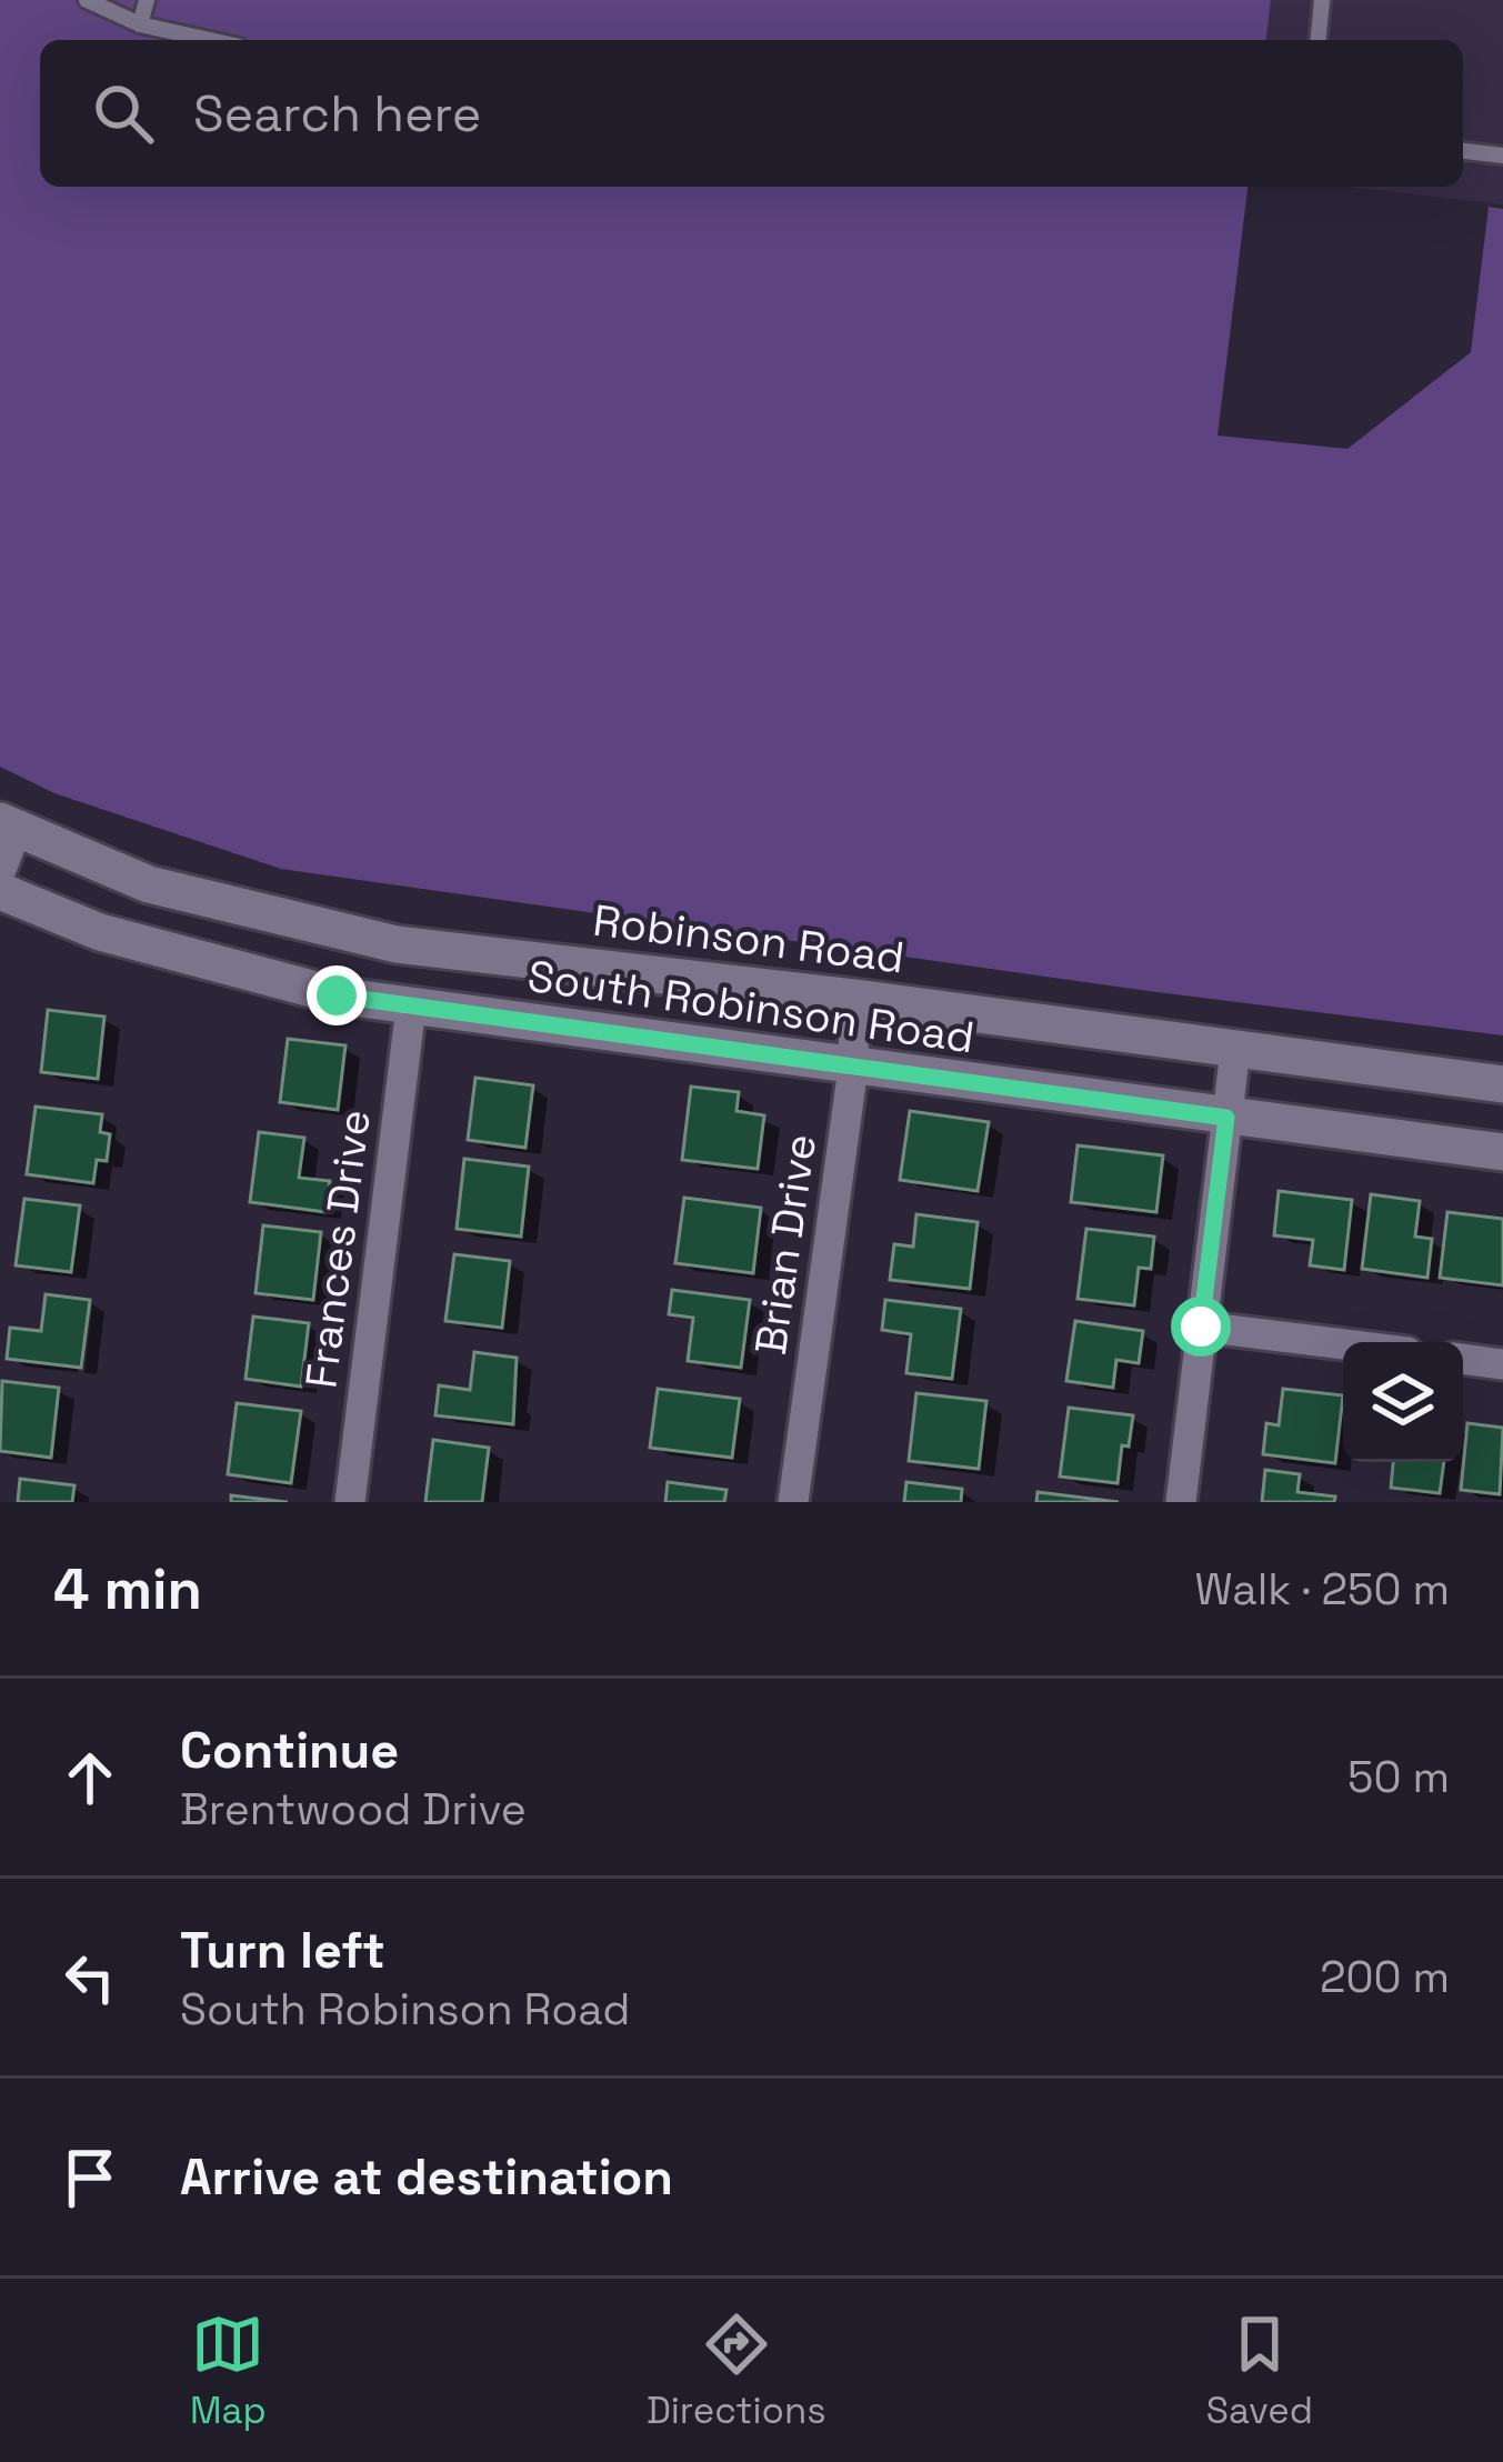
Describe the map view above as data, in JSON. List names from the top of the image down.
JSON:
{
  "streets": {
    "street": [
      "Robinson Road",
      "South Robinson Road",
      "Brian Drive",
      "Frances Drive"
    ]
  },
  "crossings": [
    ["Robinson Road", "Brian Drive"],
    ["South Robinson Road", "Brian Drive"],
    ["South Robinson Road", "Frances Drive"]
  ],
  "page": {
    "search": "Search here",
    "heading": ["4 min", "Walk · 250 m"],
    "list": [
      ["Continue", "Brentwood Drive", "50 m"],
      ["Turn left", "South Robinson Road", "200 m"],
      "Arrive at destination"
    ],
    "nav": ["Map", "Directions", "Saved"]
  }
}
